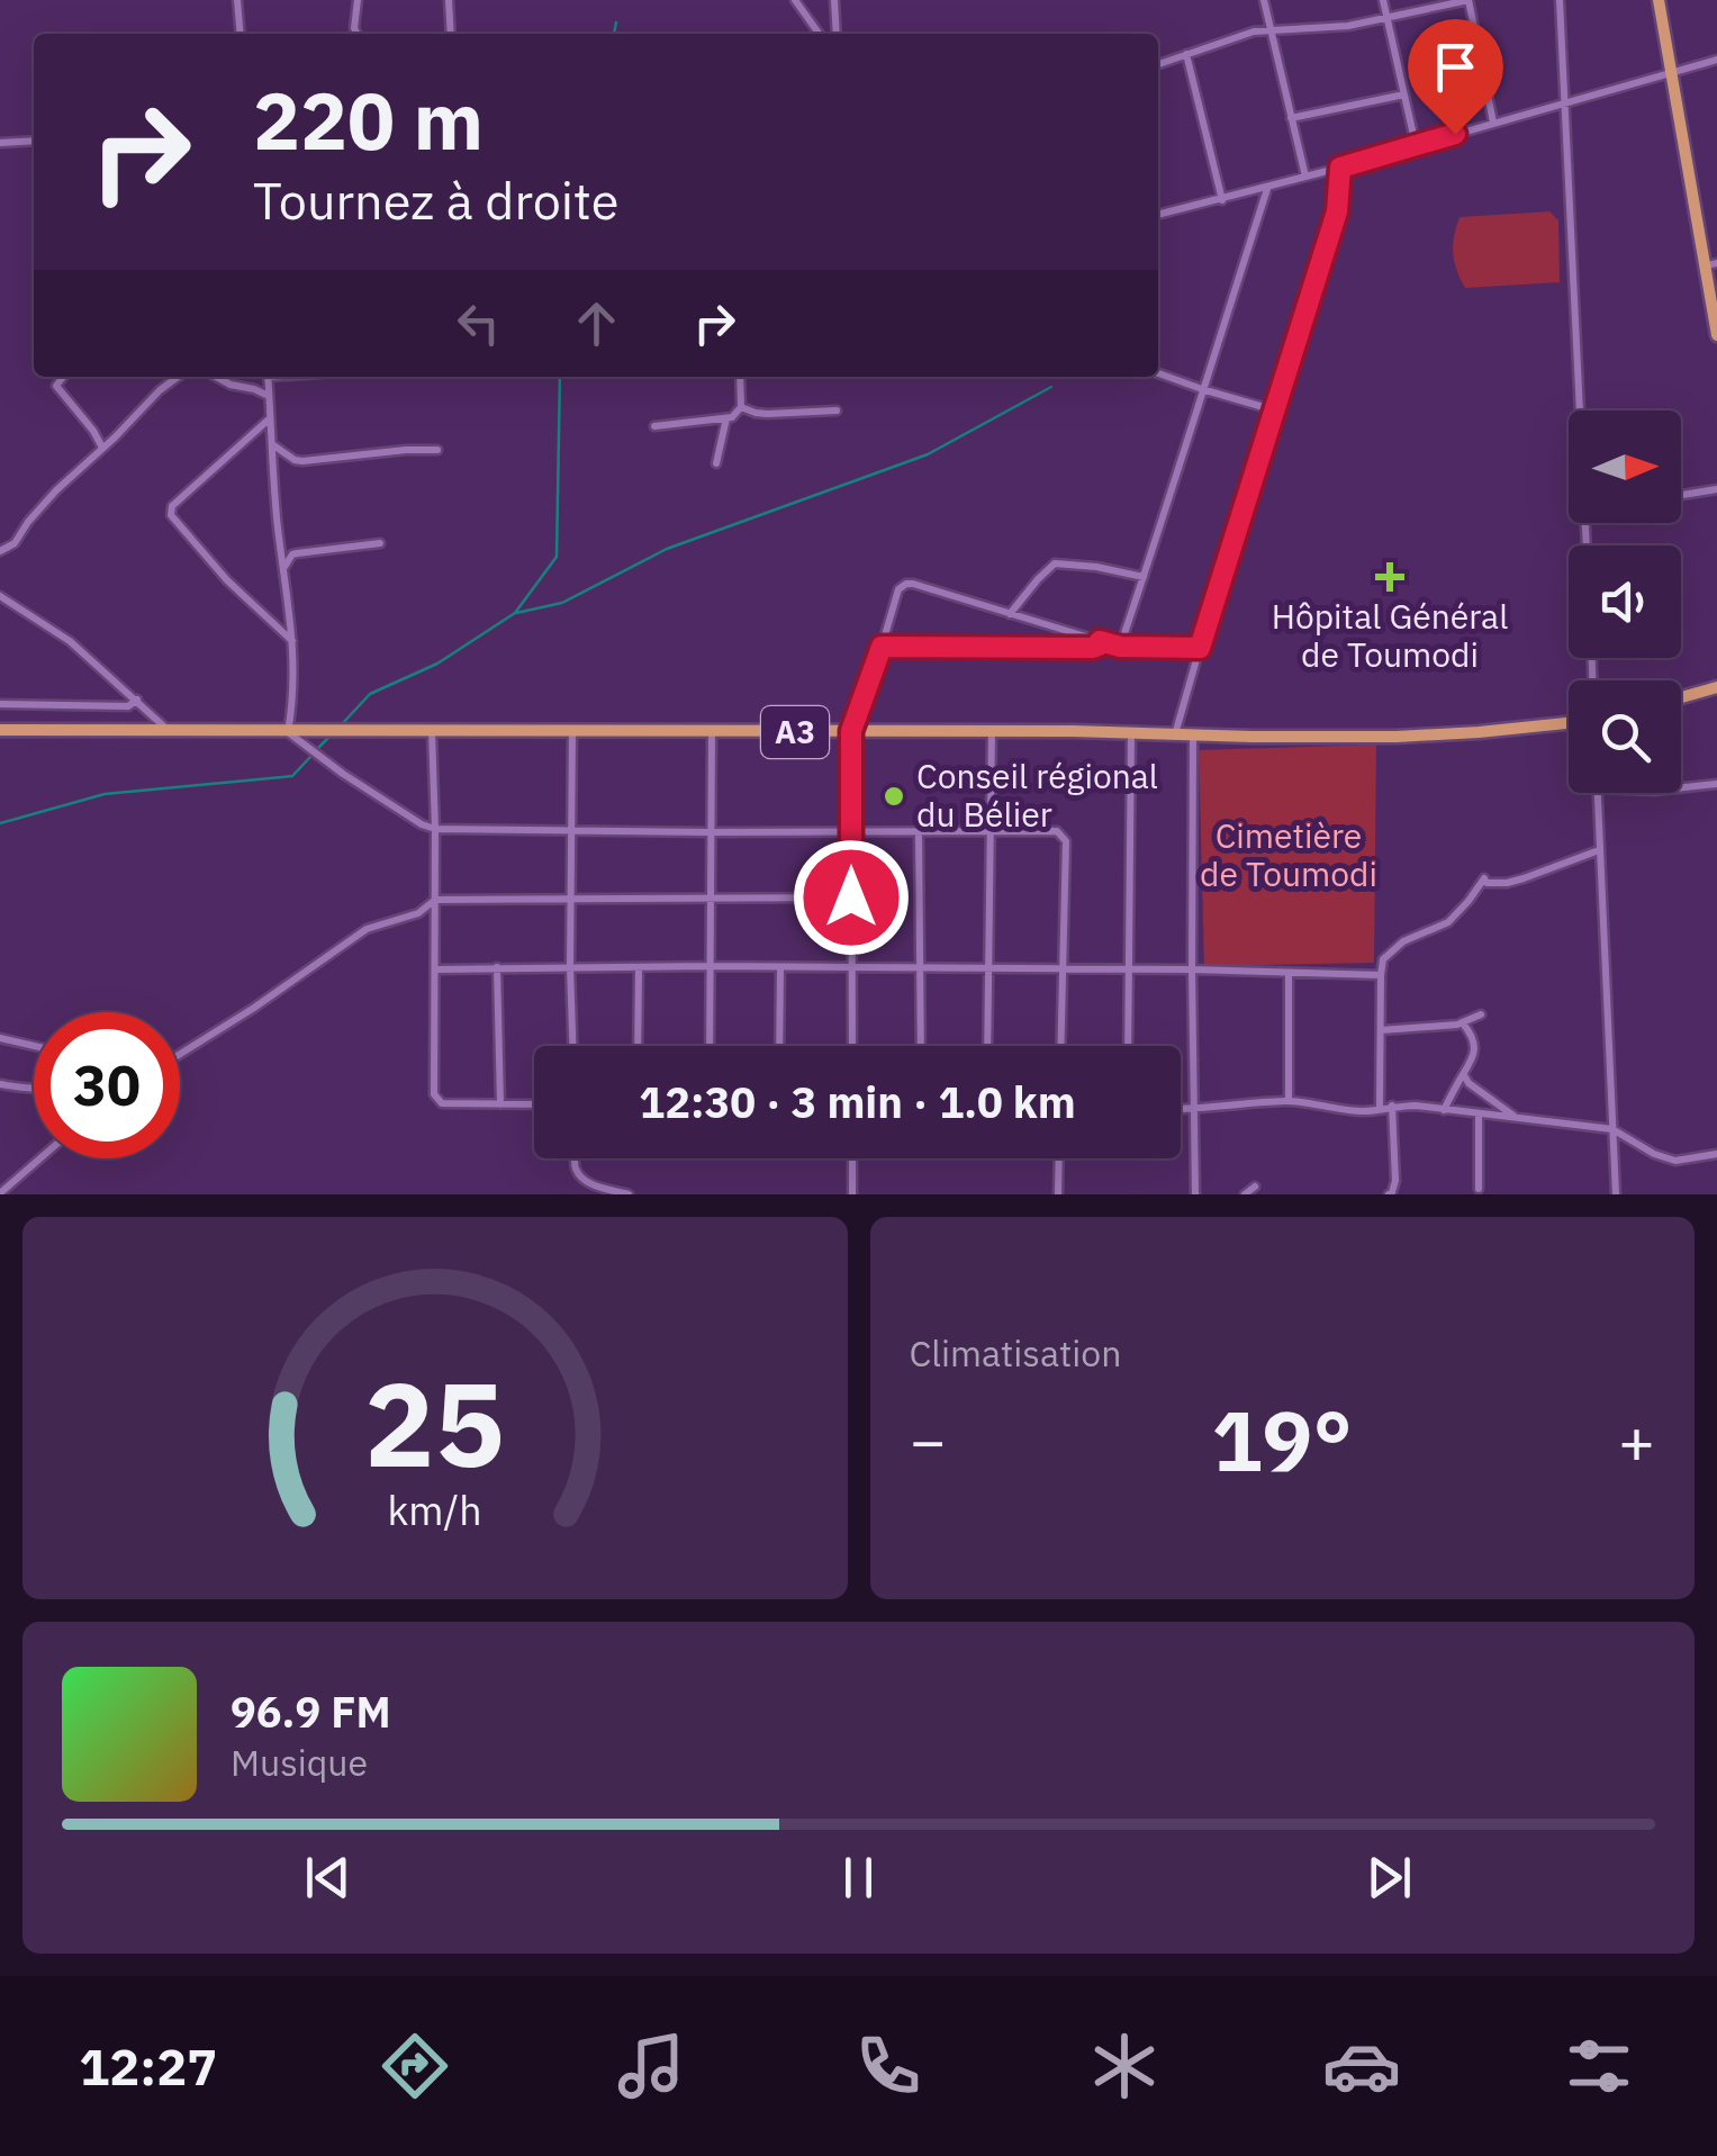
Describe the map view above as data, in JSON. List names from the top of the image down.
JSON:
{
  "streets": {
    "main road": ["A3"]
  },
  "parks": ["Cimetière de Toumodi"],
  "places": {
    "health": ["Hôpital Général de Toumodi"],
    "other": ["Conseil régional du Bélier"]
  },
  "north": "right",
  "page": {
    "turn": ["220 m", "Tournez à droite"],
    "limit": "30",
    "trip": "12:30 · 3 min · 1.0 km",
    "tile": "Climatisation",
    "heat": ["−", "19°", "+"],
    "song": ["96.9 FM", "Musique"],
    "tabs": "12:27",
    "gauge": ["25", "km/h"]
  }
}
